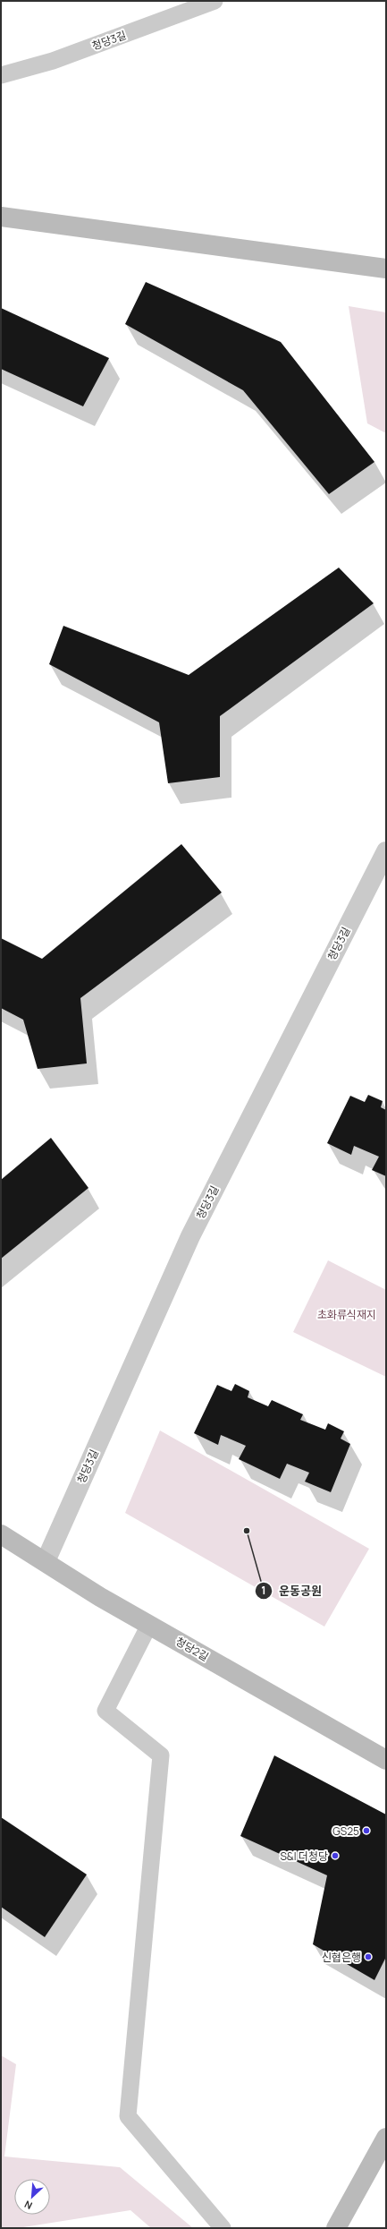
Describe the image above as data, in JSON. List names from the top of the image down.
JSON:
{
  "streets": {
    "street": ["청당3길", "청당2길"]
  },
  "crossings": [
    ["청당3길", "청당2길"]
  ],
  "parks": ["초화류식재지"],
  "places": [
    "운동공원",
    "GS25",
    "S&I 더청당",
    "신협은행"
  ],
  "north": "bottom left"
}
